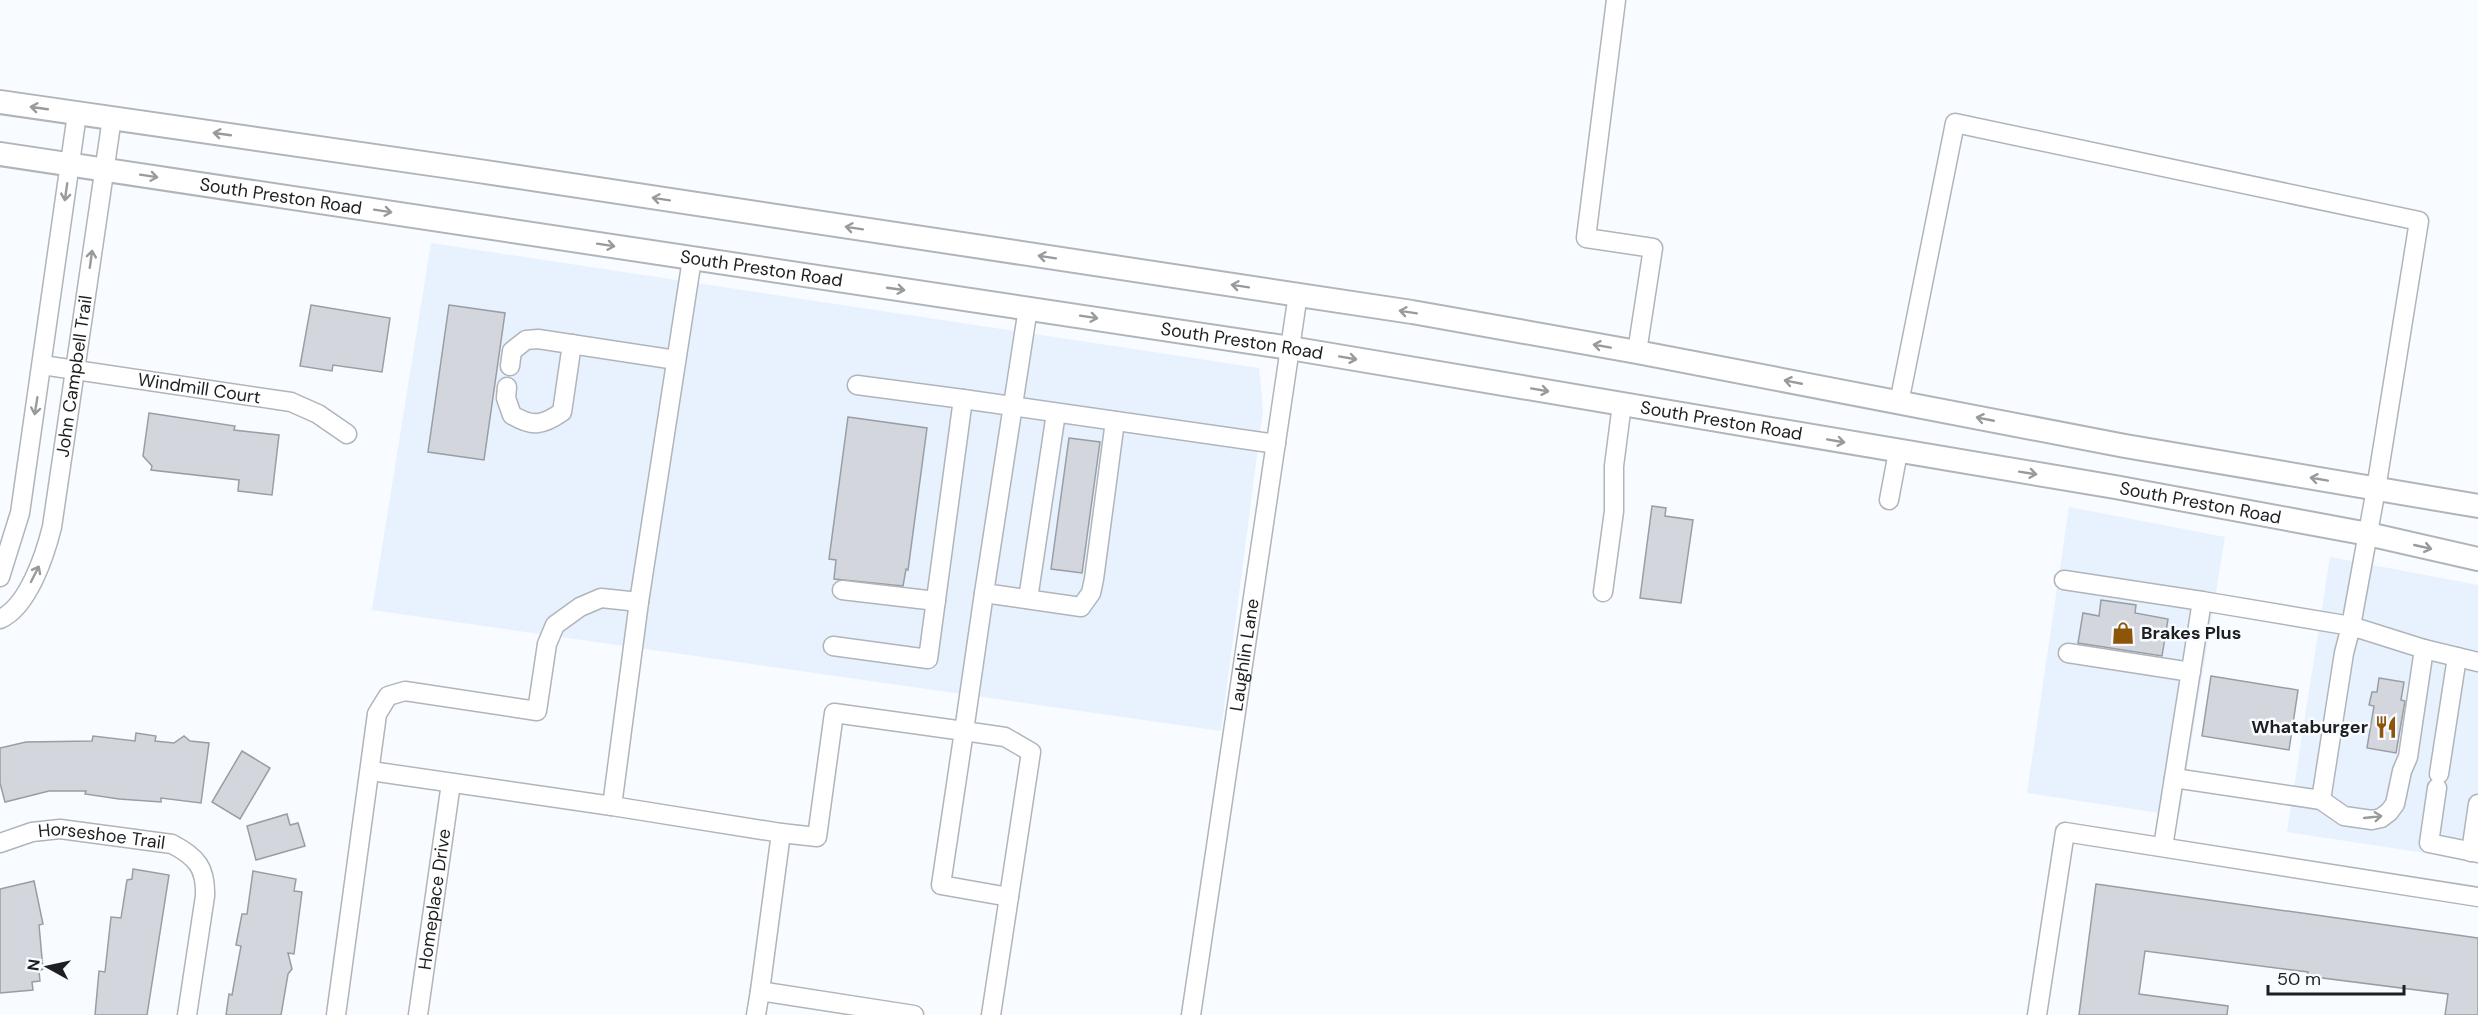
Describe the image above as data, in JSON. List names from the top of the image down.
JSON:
{
  "streets": {
    "main road": ["South Preston Road"],
    "street": [
      "John Campbell Trail",
      "Windmill Court",
      "Laughlin Lane",
      "Horseshoe Trail",
      "Homeplace Drive"
    ]
  },
  "crossings": [
    ["South Preston Road", "John Campbell Trail"],
    ["South Preston Road", "Laughlin Lane"],
    ["John Campbell Trail", "Windmill Court"]
  ],
  "places": {
    "shop": ["Brakes Plus"],
    "restaurant": ["Whataburger"]
  },
  "scale_bar": "50 m",
  "north": "left"
}
